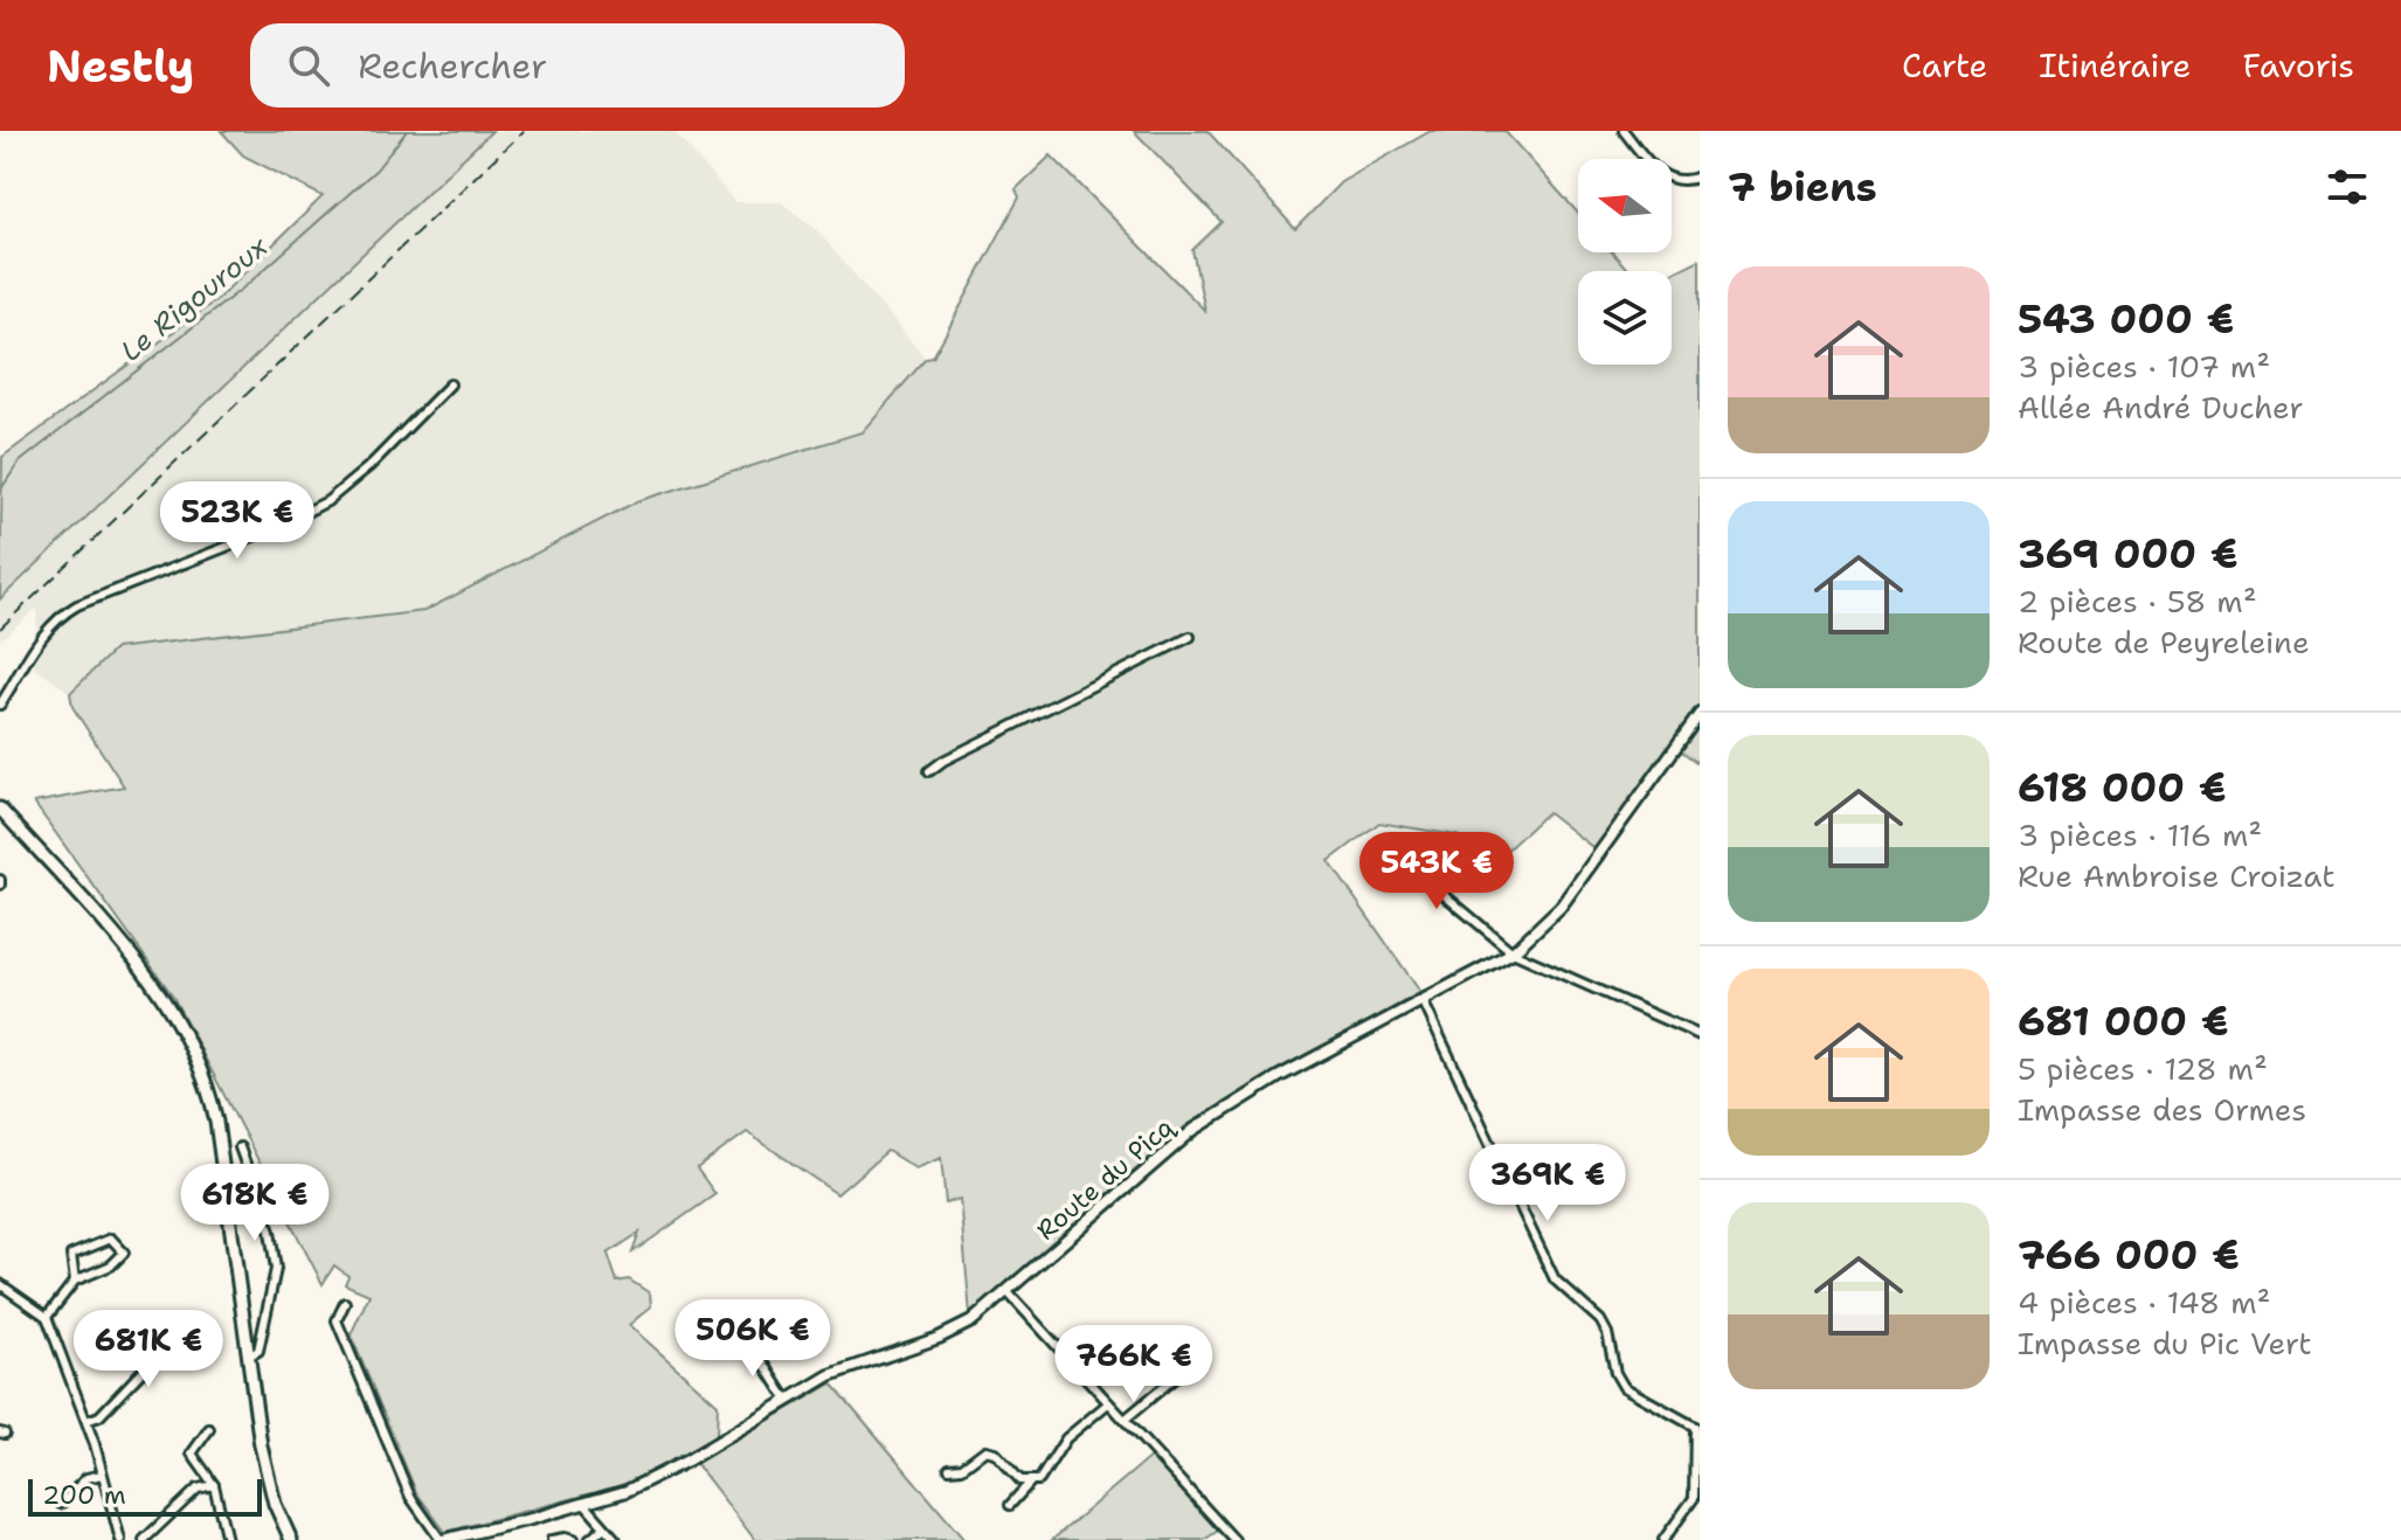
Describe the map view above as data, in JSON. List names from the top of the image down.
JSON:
{
  "streets": {
    "street": ["Route du Picq"]
  },
  "water": ["Le Rigouroux"],
  "scale_bar": "200 m",
  "north": "left",
  "page": {
    "header": "Nestly",
    "search": "Rechercher",
    "nav": ["Carte", "Itinéraire", "Favoris"],
    "heading": "7 biens",
    "list": [
      {
        "name": "543 000 €",
        "note": "3 pièces · 107 m² · Allée André Ducher"
      },
      {
        "name": "369 000 €",
        "note": "2 pièces · 58 m² · Route de Peyreleine"
      },
      {
        "name": "618 000 €",
        "note": "3 pièces · 116 m² · Rue Ambroise Croizat"
      },
      {
        "name": "681 000 €",
        "note": "5 pièces · 128 m² · Impasse des Ormes"
      },
      {
        "name": "766 000 €",
        "note": "4 pièces · 148 m² · Impasse du Pic Vert"
      }
    ],
    "price": [
      "523K €",
      "543K €",
      "369K €",
      "618K €",
      "506K €",
      "681K €",
      "766K €"
    ],
    "scale": "200 m"
  }
}
